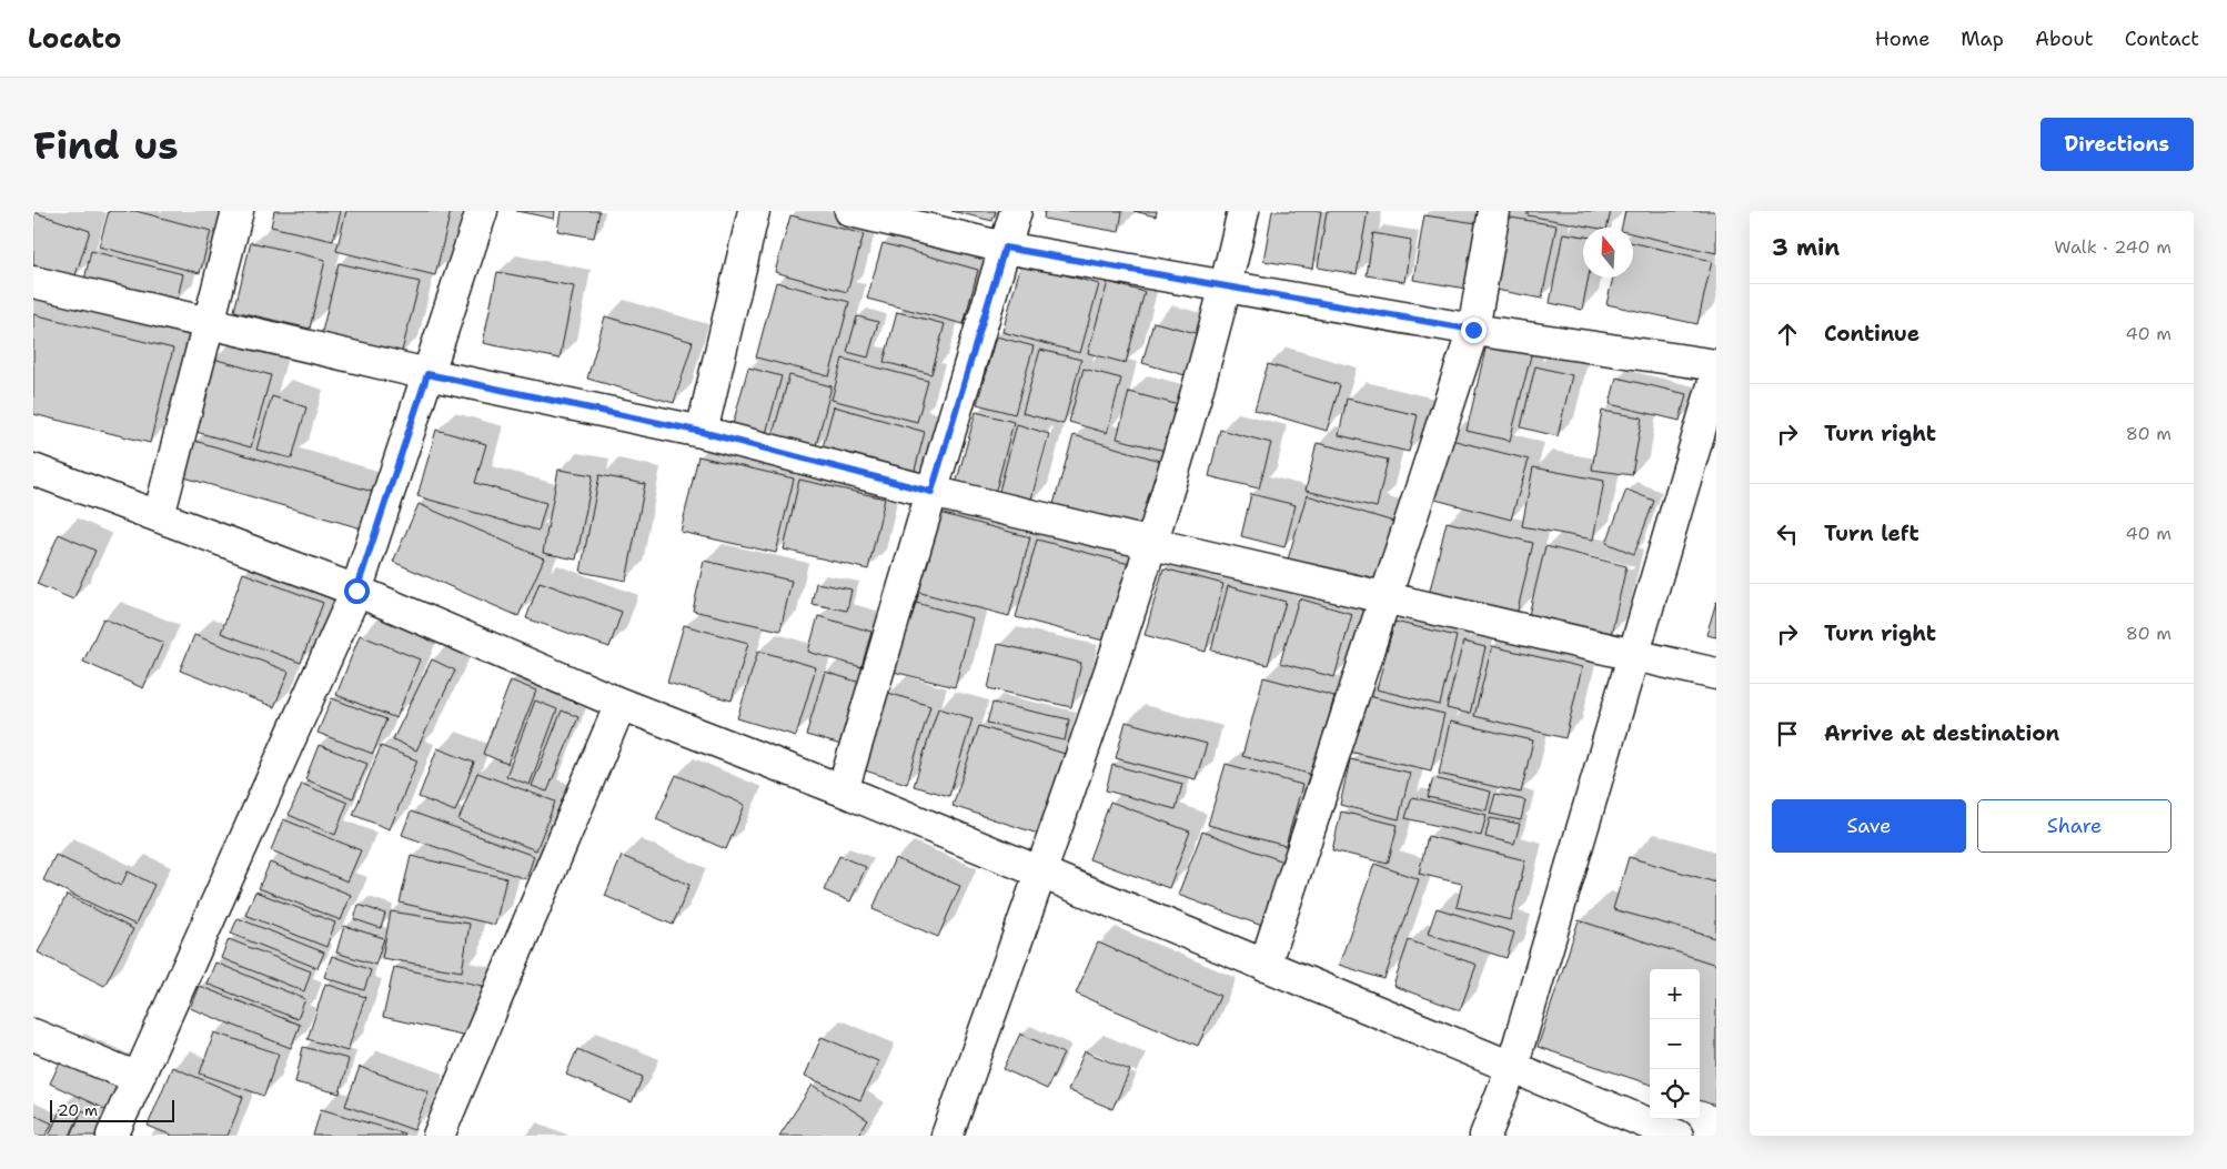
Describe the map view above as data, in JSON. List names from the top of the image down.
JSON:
{
  "scale_bar": "20 m",
  "north": "top",
  "page": {
    "header": "Locato",
    "nav": [
      "Home",
      "Map",
      "About",
      "Contact"
    ],
    "buttons": [
      "Directions",
      ["Save", "Share"]
    ],
    "title": "Find us",
    "heading": ["3 min", "Walk · 240 m"],
    "list": [
      ["Continue", "40 m"],
      ["Turn right", "80 m"],
      ["Turn left", "40 m"],
      ["Turn right", "80 m"],
      "Arrive at destination"
    ],
    "map_buttons": ["+", "−"],
    "scale": "20 m"
  }
}
